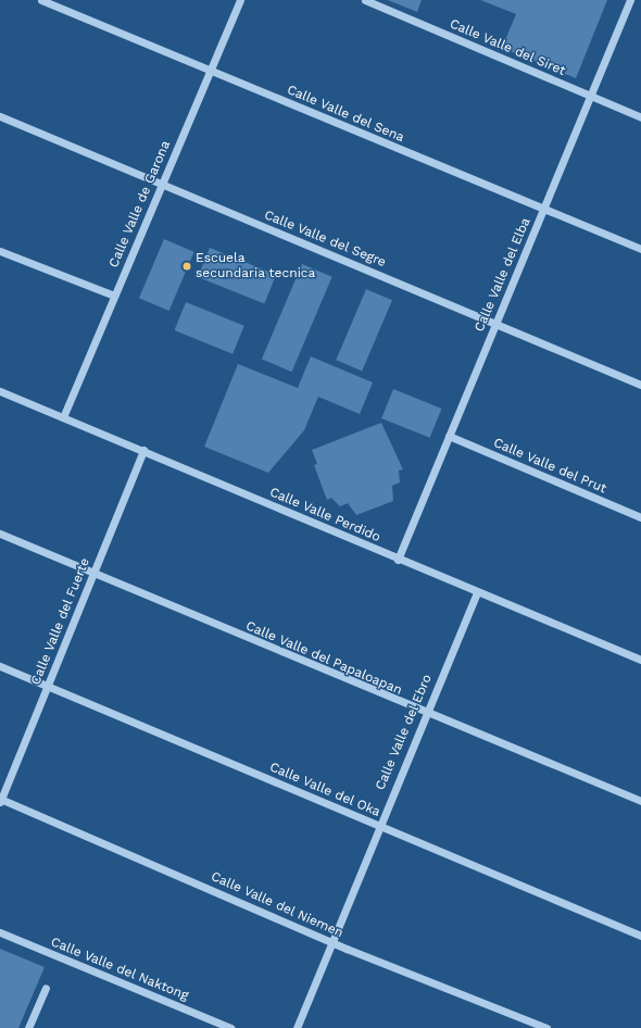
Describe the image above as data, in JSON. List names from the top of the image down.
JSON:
{
  "streets": {
    "street": [
      "Calle Valle del Siret",
      "Calle Valle del Sena",
      "Calle Valle de Garona",
      "Calle Valle del Segre",
      "Calle Valle del Elba",
      "Calle Valle del Prut",
      "Calle Valle Perdido",
      "Calle Valle del Fuerte",
      "Calle Valle del Papaloapan",
      "Calle Valle del Ebro",
      "Calle Valle del Oka",
      "Calle Valle del Niemen",
      "Calle Valle del Naktong"
    ]
  },
  "crossings": [
    ["Calle Valle del Siret", "Calle Valle del Elba"],
    ["Calle Valle del Sena", "Calle Valle de Garona"],
    ["Calle Valle del Sena", "Calle Valle del Elba"],
    ["Calle Valle de Garona", "Calle Valle del Segre"],
    ["Calle Valle de Garona", "Calle Valle Perdido"],
    ["Calle Valle del Segre", "Calle Valle del Elba"],
    ["Calle Valle del Elba", "Calle Valle del Prut"],
    ["Calle Valle del Elba", "Calle Valle Perdido"],
    ["Calle Valle Perdido", "Calle Valle del Fuerte"],
    ["Calle Valle Perdido", "Calle Valle del Ebro"],
    ["Calle Valle del Fuerte", "Calle Valle del Papaloapan"],
    ["Calle Valle del Fuerte", "Calle Valle del Oka"],
    ["Calle Valle del Fuerte", "Calle Valle del Niemen"],
    ["Calle Valle del Papaloapan", "Calle Valle del Ebro"],
    ["Calle Valle del Ebro", "Calle Valle del Oka"],
    ["Calle Valle del Ebro", "Calle Valle del Niemen"]
  ],
  "places": ["Escuela secundaria tecnica"]
}
